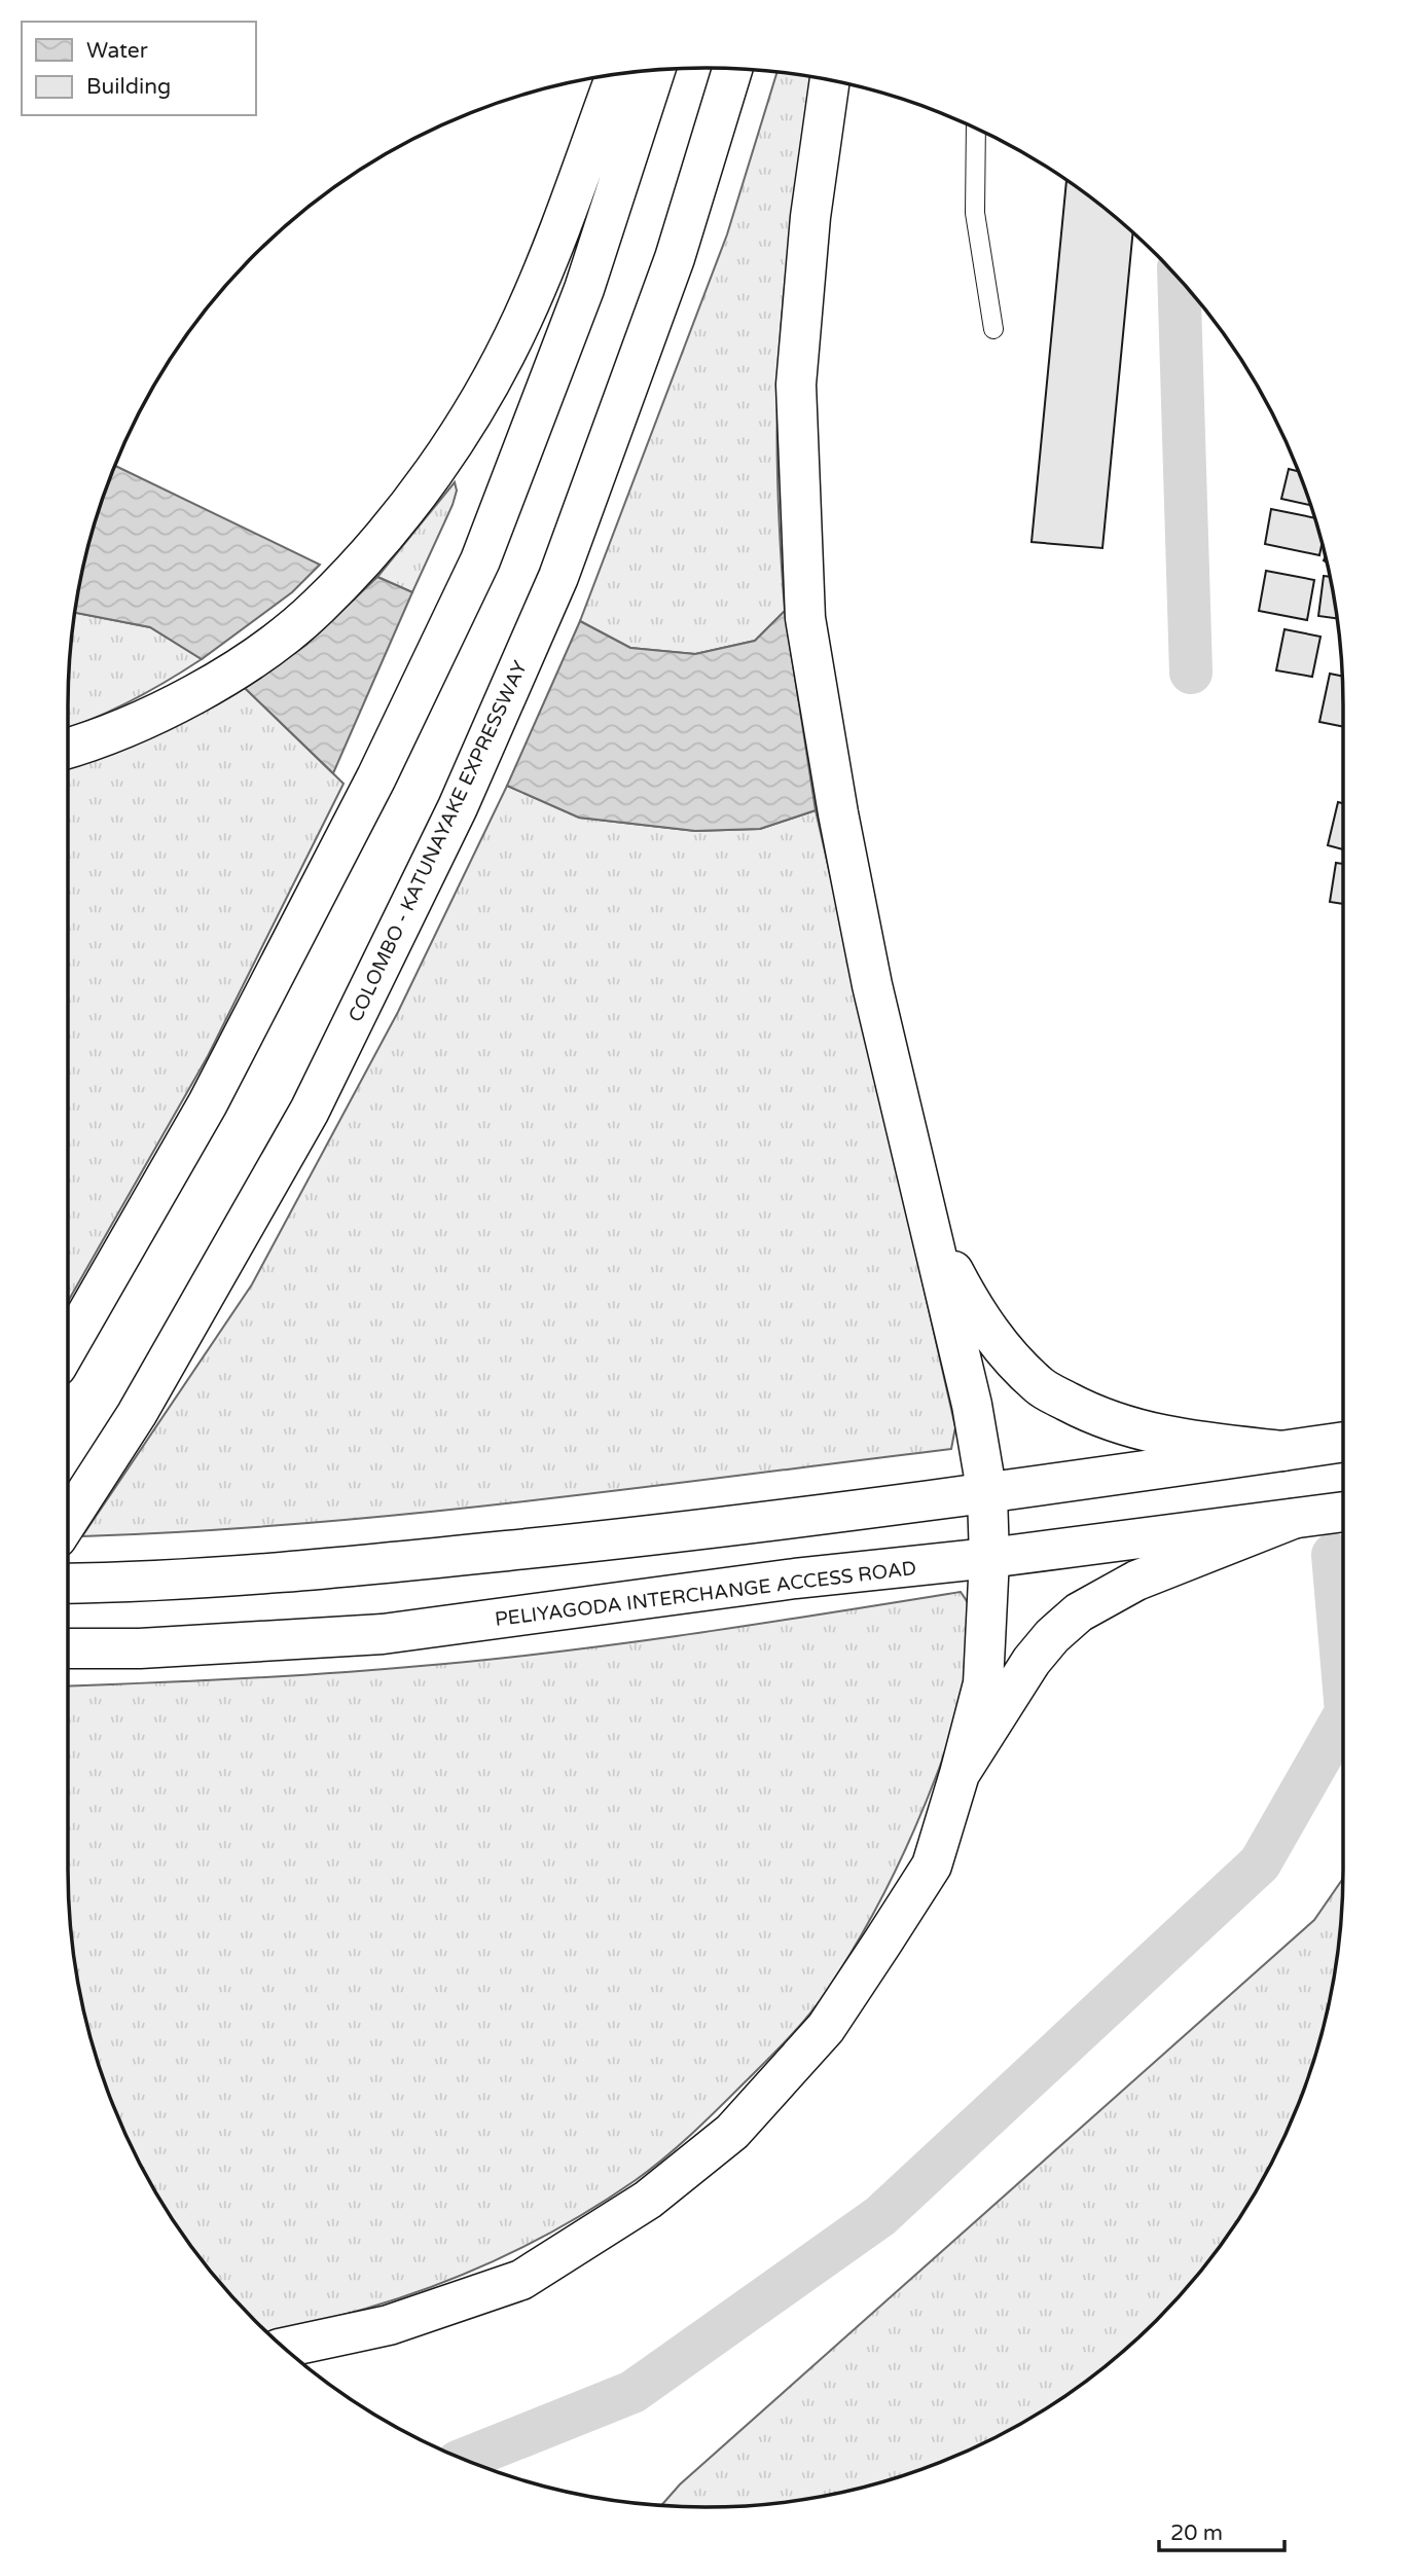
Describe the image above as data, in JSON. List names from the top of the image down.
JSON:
{
  "streets": {
    "highway": ["COLOMBO - KATUNAYAKE EXPRESSWAY", "PELIYAGODA INTERCHANGE ACCESS ROAD"]
  },
  "legend": ["Water", "Building"],
  "scale_bar": "20 m"
}
